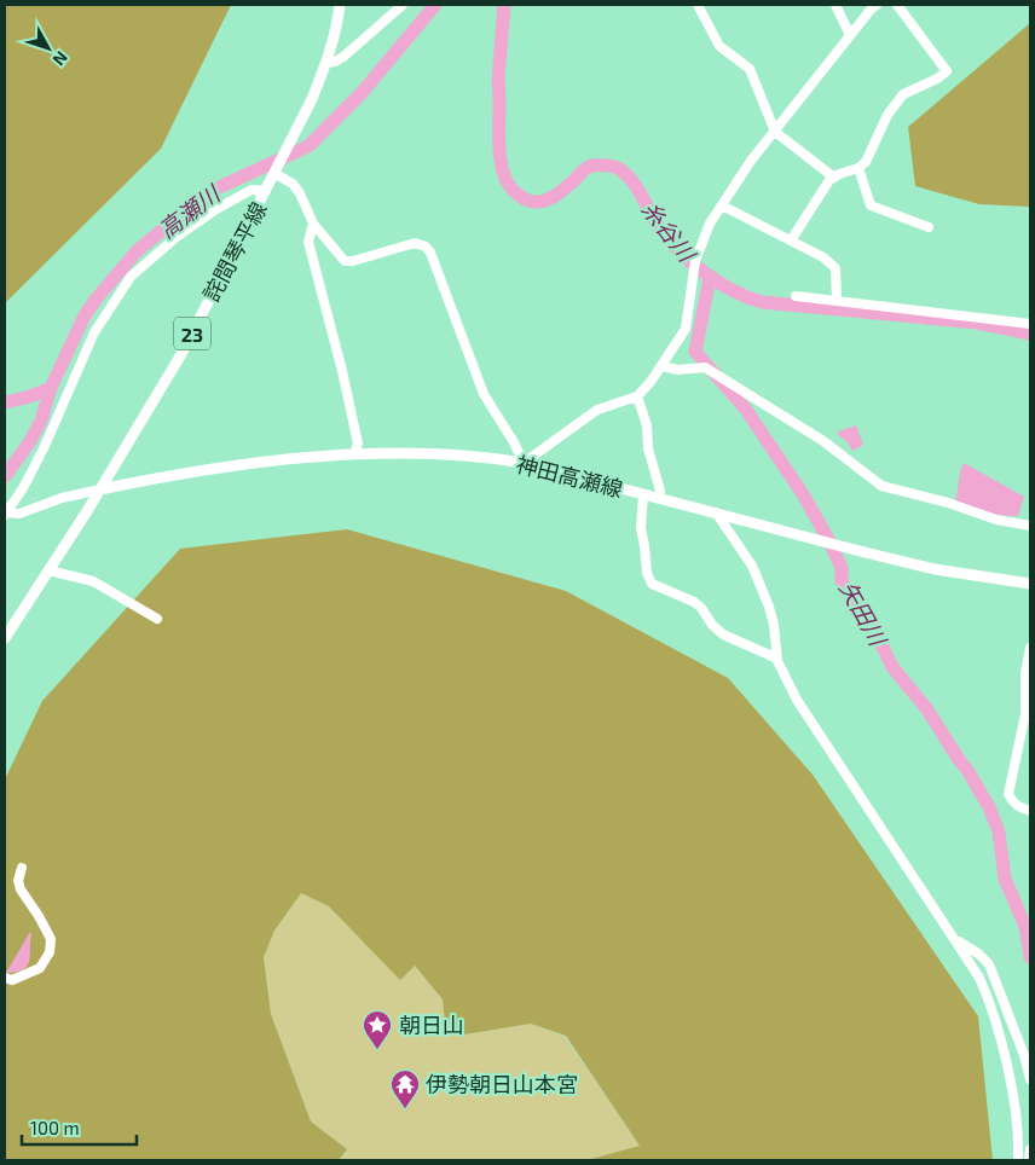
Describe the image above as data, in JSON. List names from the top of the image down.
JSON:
{
  "streets": {
    "main road": ["詫間琴平線", "23", "神田高瀬線"]
  },
  "crossings": [
    ["詫間琴平線", "神田高瀬線"]
  ],
  "water": ["高瀬川", "糸谷川", "矢田川"],
  "places": {
    "place": ["朝日山"],
    "temple": ["伊勢朝日山本宮"]
  },
  "scale_bar": "100 m",
  "north": "bottom right"
}
